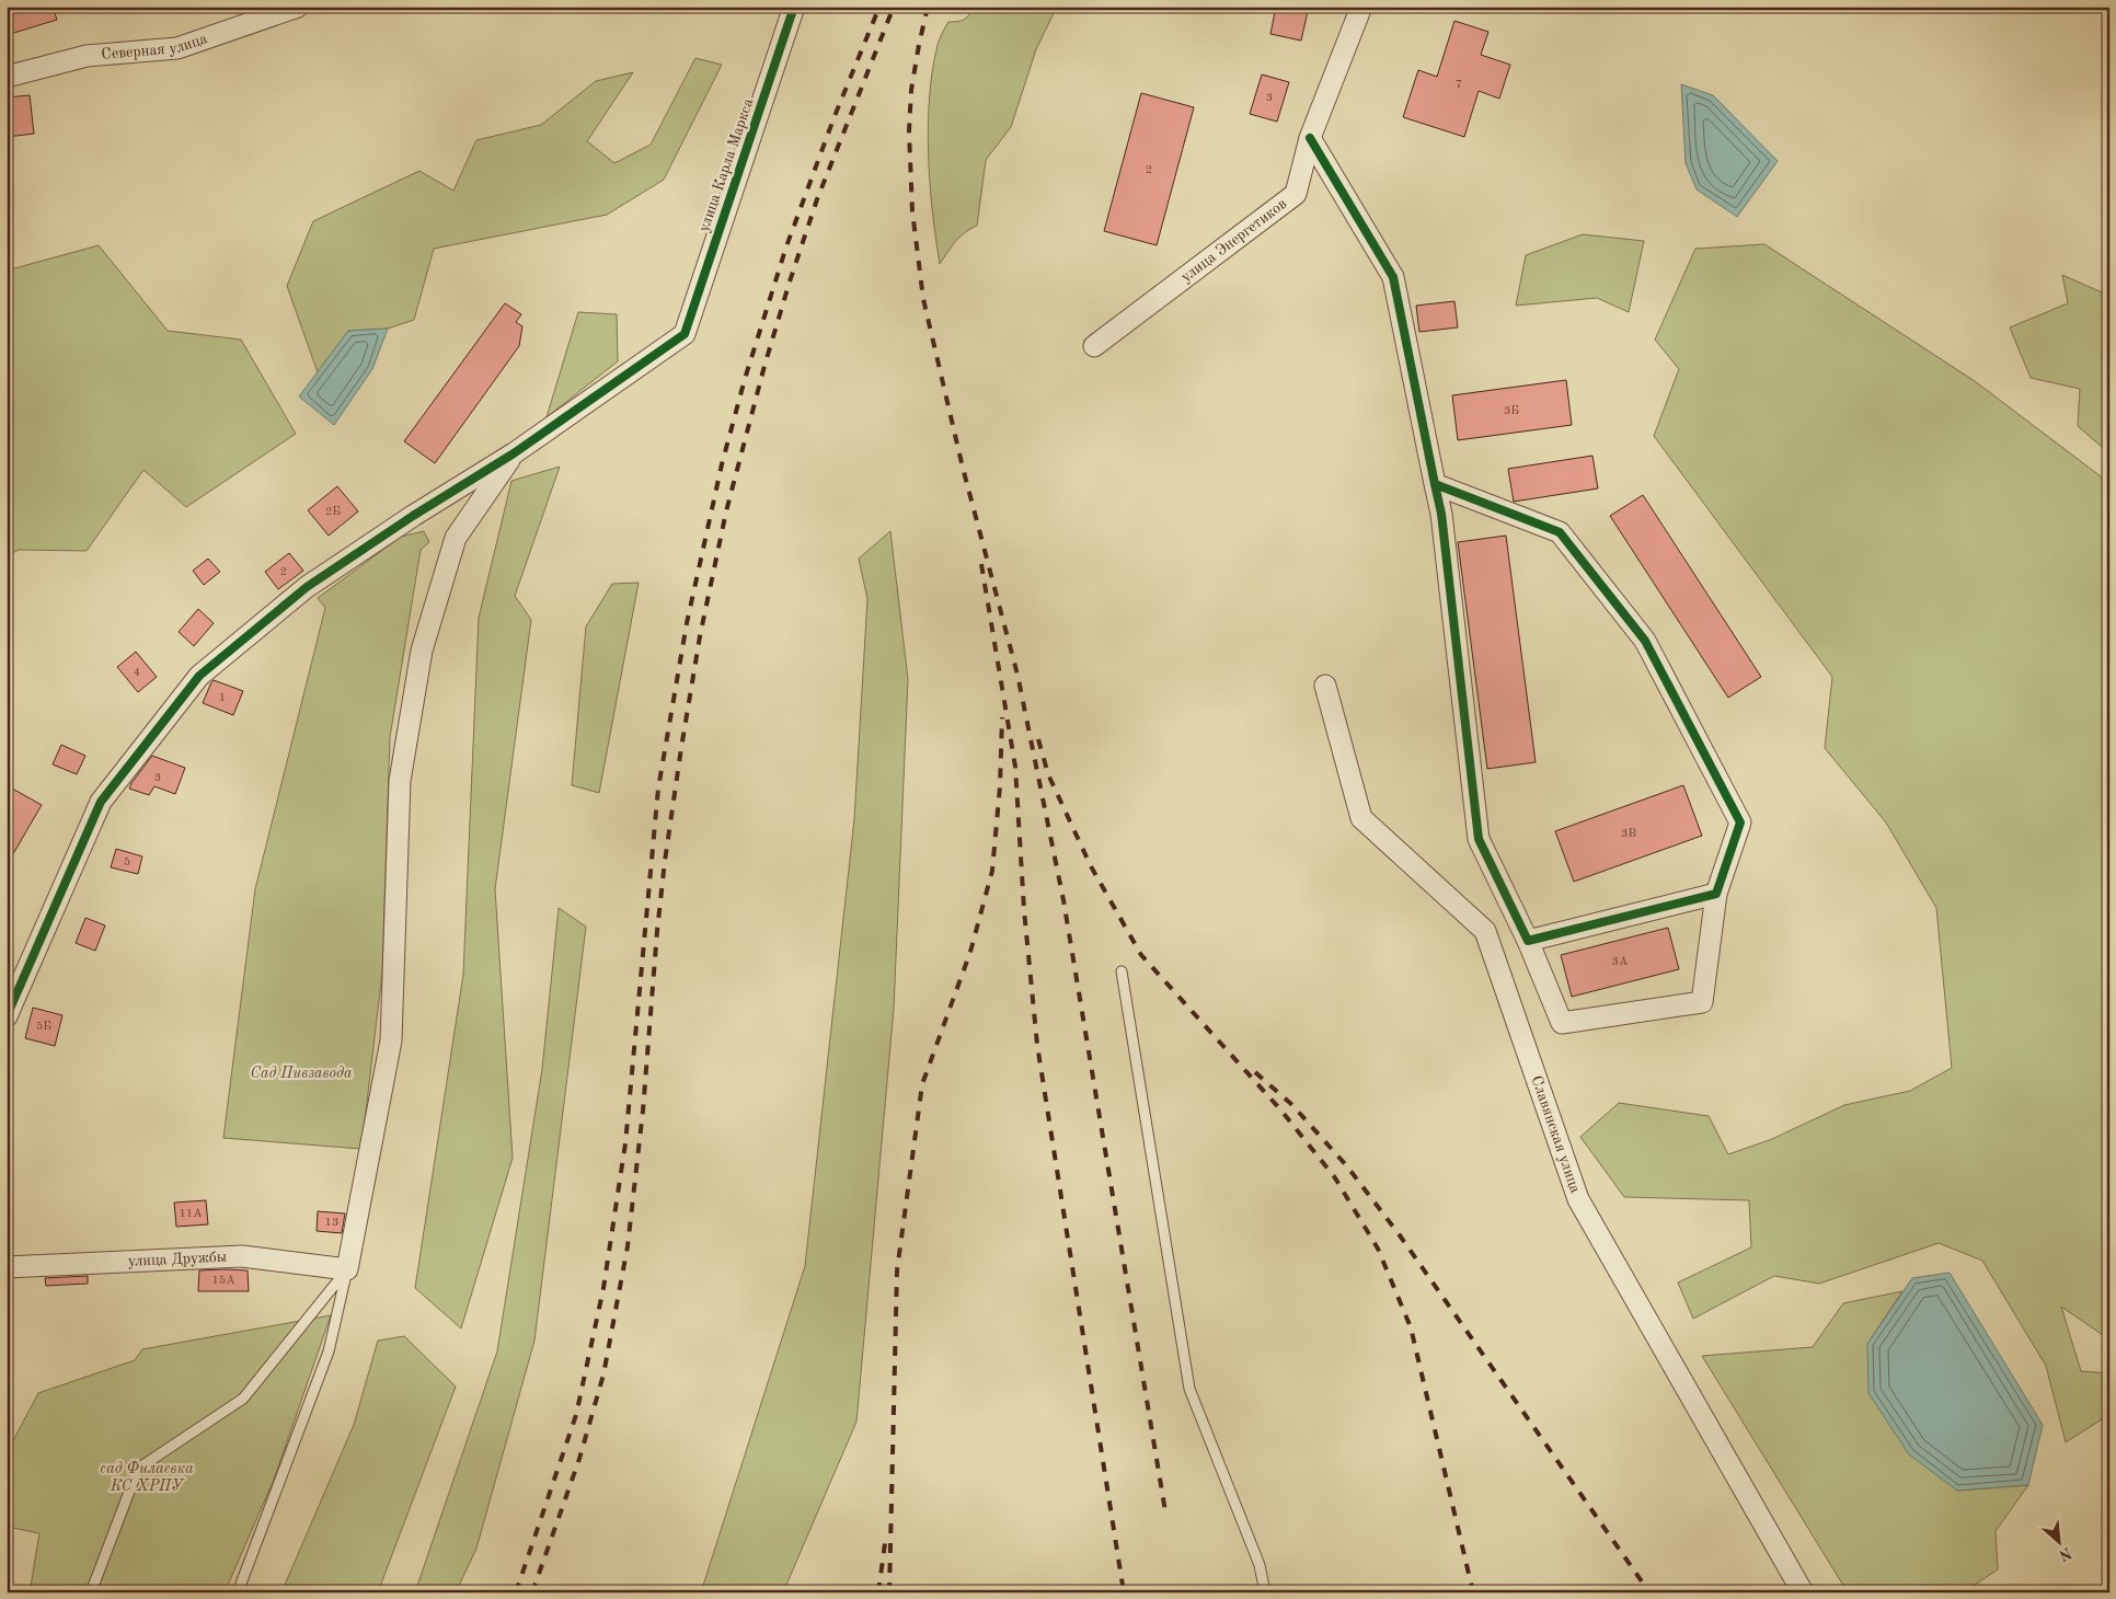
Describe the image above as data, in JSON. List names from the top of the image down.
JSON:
{
  "streets": {
    "street": [
      "Северная улица",
      "улица Карла Маркса",
      "улица Энергетиков",
      "Славянская улица",
      "улица Дружбы"
    ]
  },
  "parks": ["Сад Пивзавода", "сад Филаевка КС ХРПУ"],
  "house_numbers": [
    "7",
    "3",
    "2",
    "3Б",
    "2Б",
    "2",
    "4",
    "1",
    "3",
    "3В",
    "5",
    "3А",
    "5Б",
    "11А",
    "13",
    "15А"
  ],
  "north": "bottom right"
}
